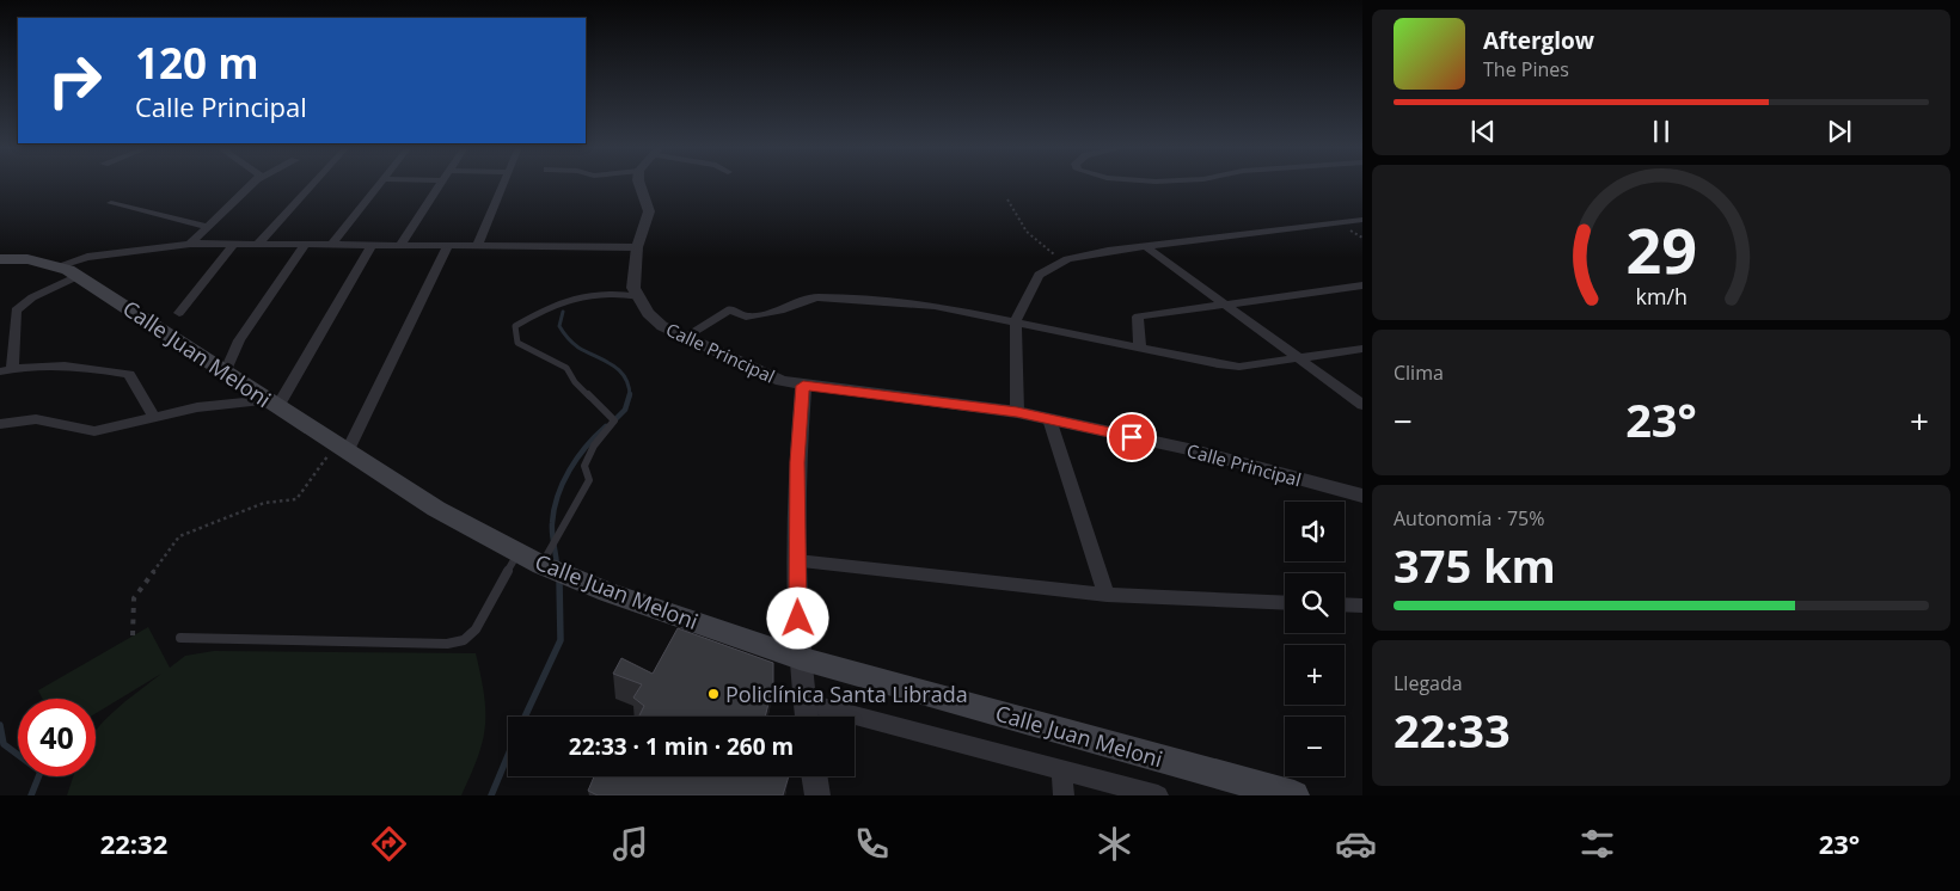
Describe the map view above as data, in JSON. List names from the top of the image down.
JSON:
{
  "streets": {
    "main road": ["Calle Juan Meloni"],
    "street": ["Calle Principal"]
  },
  "places": ["Policlínica Santa Librada"],
  "page": {
    "turn": ["120 m", "Calle Principal"],
    "song": ["Afterglow", "The Pines"],
    "tile": [
      "Clima",
      ["Autonomía · 75%", "375 km"],
      ["Llegada", "22:33"]
    ],
    "heat": ["−", "23°", "+"],
    "map_buttons": ["+", "−"],
    "limit": "40",
    "trip": "22:33 · 1 min · 260 m",
    "tabs": ["22:32", "23°"],
    "gauge": ["29", "km/h"]
  }
}
